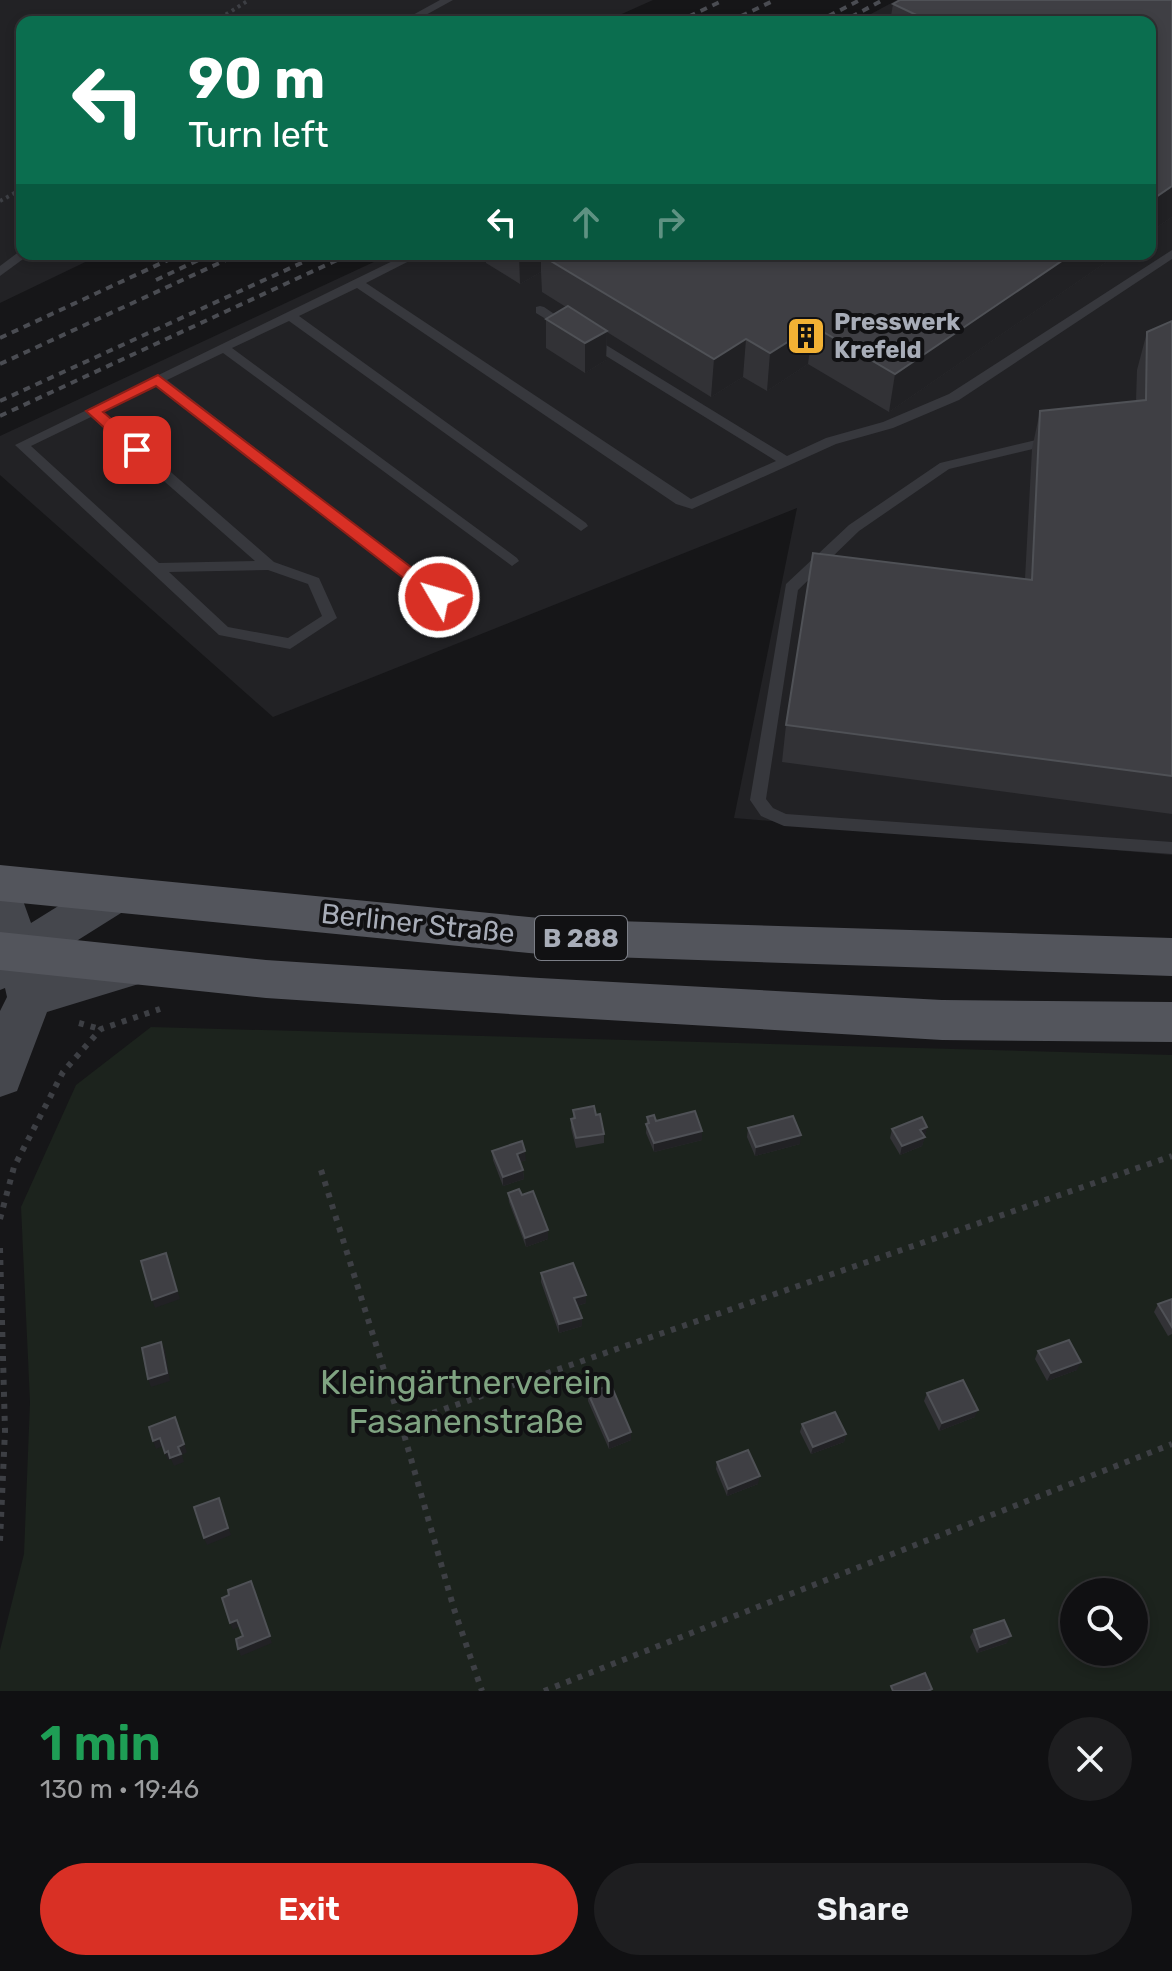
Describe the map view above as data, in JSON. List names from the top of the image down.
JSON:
{
  "streets": {
    "main road": ["Berliner Straße", "B 288"]
  },
  "parks": ["Kleingärtnerverein Fasanenstraße"],
  "places": {
    "building": ["Presswerk Krefeld"]
  },
  "page": {
    "turn": ["90 m", "Turn left"],
    "heading": ["1 min", "130 m · 19:46"],
    "buttons": ["Exit", "Share"]
  }
}
